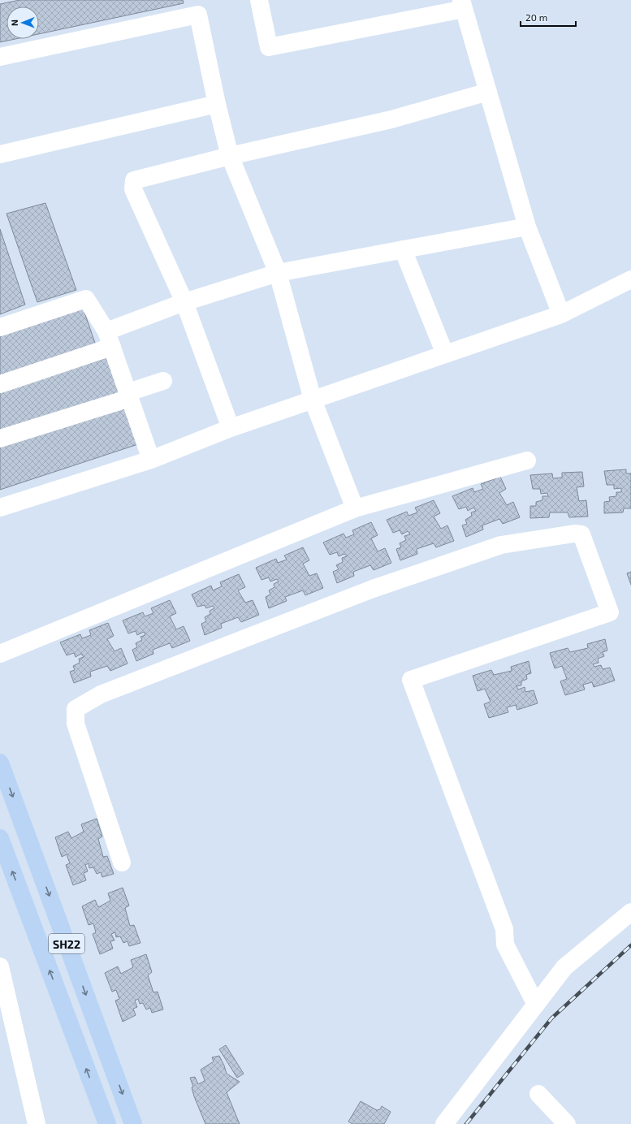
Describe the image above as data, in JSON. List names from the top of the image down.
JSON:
{
  "streets": {
    "main road": ["SH22"]
  },
  "scale_bar": "20 m",
  "north": "left"
}
